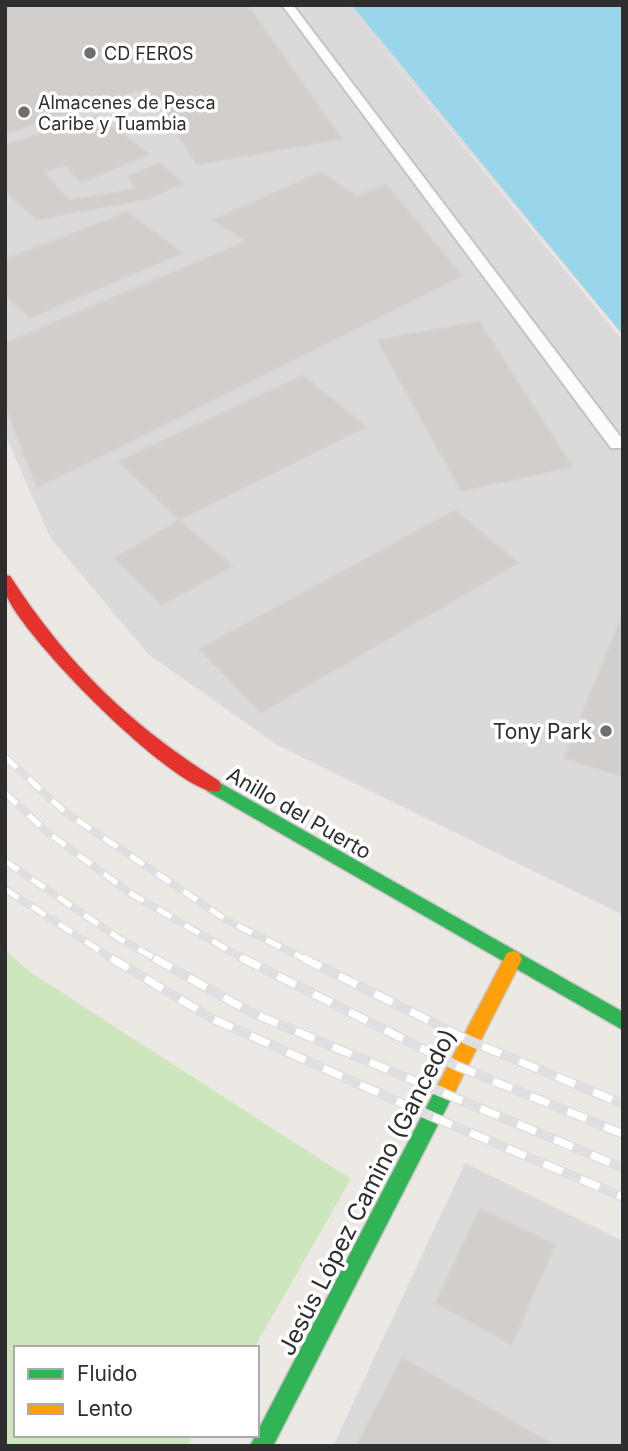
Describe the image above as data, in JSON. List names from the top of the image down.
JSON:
{
  "streets": {
    "main road": ["Anillo del Puerto", "Jesús López Camino (Gancedo)"]
  },
  "crossings": [
    ["Anillo del Puerto", "Jesús López Camino (Gancedo)"]
  ],
  "places": ["CD FEROS", "Almacenes de Pesca Caribe y Tuambia", "Tony Park"],
  "legend": ["Fluido", "Lento"]
}
